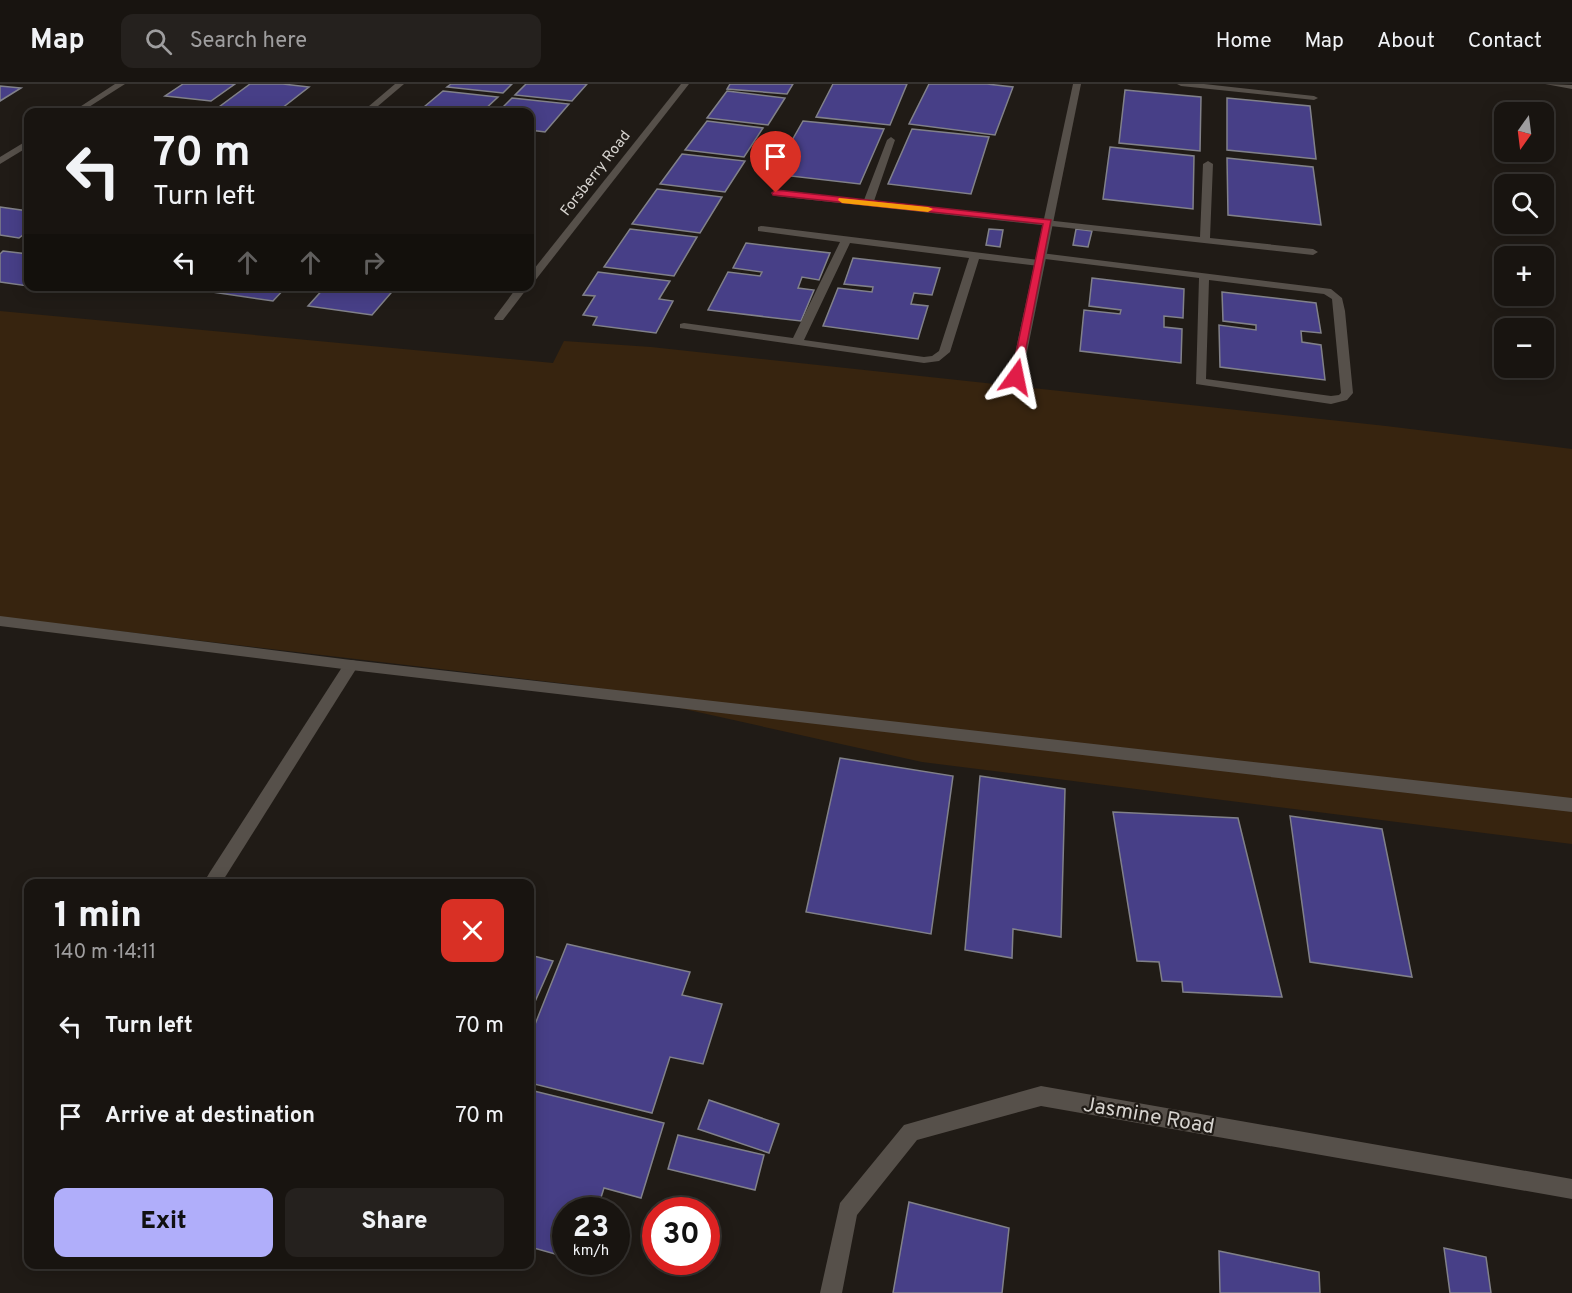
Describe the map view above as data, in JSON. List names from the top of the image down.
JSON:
{
  "streets": {
    "street": ["Forsberry Road", "Jasmine Road"]
  },
  "north": "bottom",
  "page": {
    "header": "Map",
    "search": "Search here",
    "nav": [
      "Home",
      "Map",
      "About",
      "Contact"
    ],
    "map_buttons": ["+", "−"],
    "turn": ["70 m", "Turn left"],
    "heading": ["1 min", "140 m · 14:11"],
    "list": [
      {
        "name": "Turn left",
        "value": "70 m"
      },
      {
        "name": "Arrive at destination",
        "value": "70 m"
      }
    ],
    "buttons": ["Exit", "Share"],
    "speed": "23 km/h",
    "limit": "30"
  }
}
